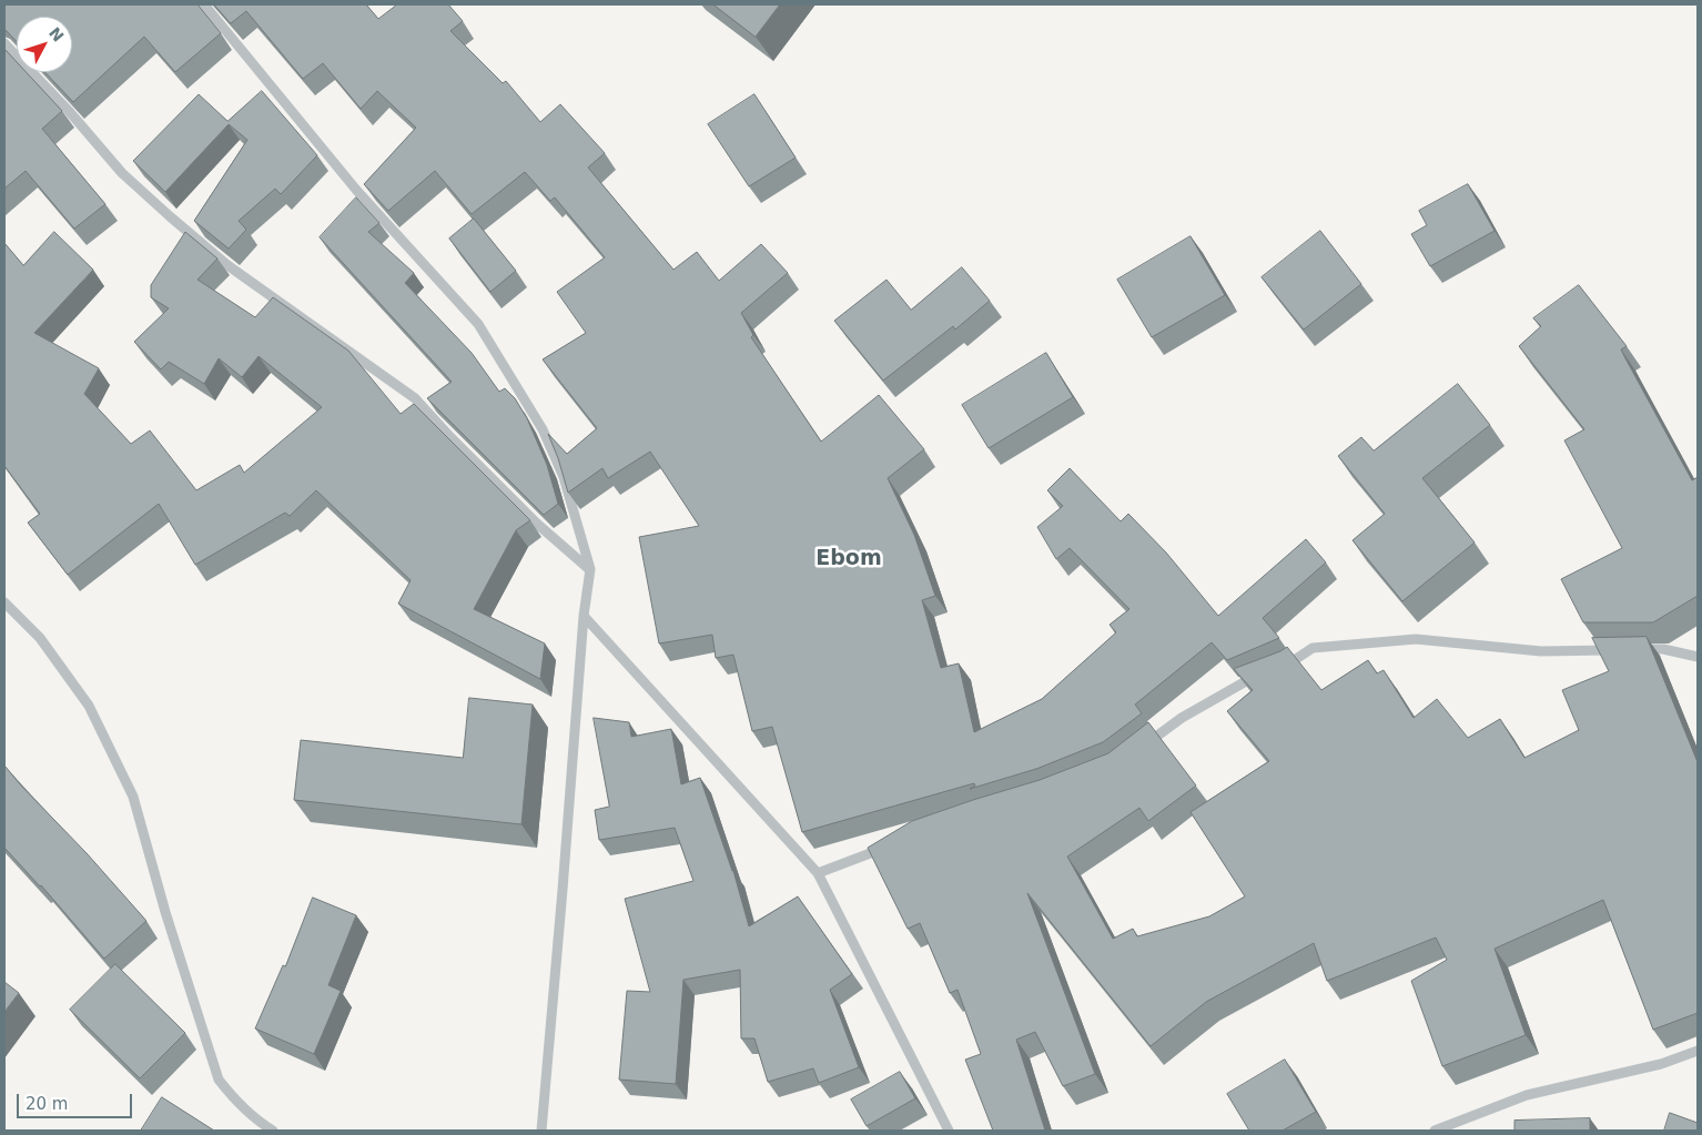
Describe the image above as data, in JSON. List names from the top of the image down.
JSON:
{
  "districts": ["Ebom"],
  "scale_bar": "20 m",
  "north": "top right"
}
